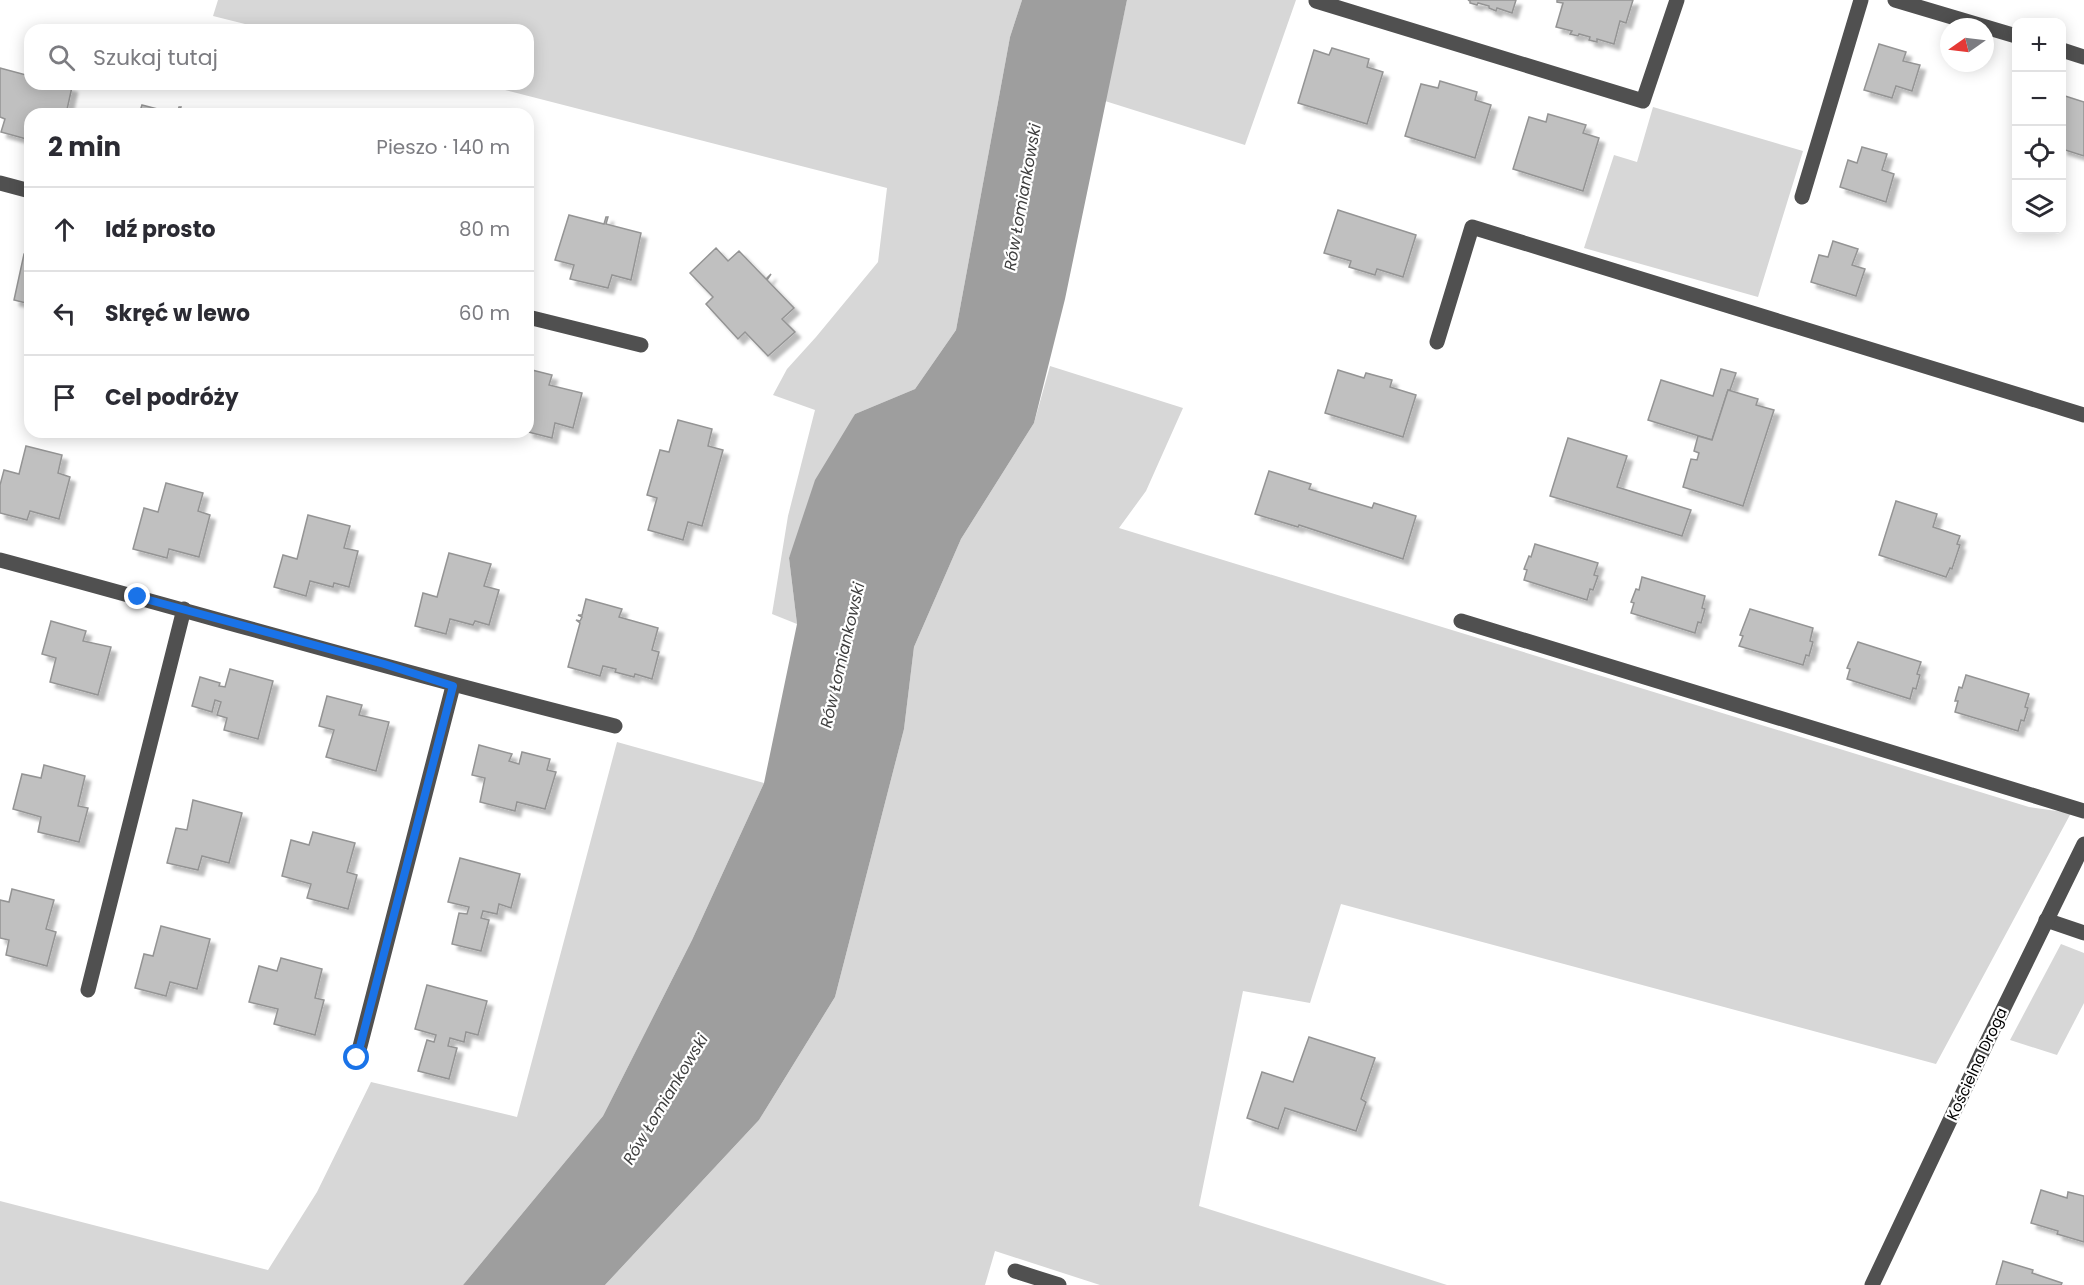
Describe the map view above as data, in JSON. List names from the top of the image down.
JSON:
{
  "streets": {
    "street": ["Kościelna Droga"]
  },
  "water": ["Rów Łomiankowski"],
  "north": "left",
  "page": {
    "map_buttons": ["+", "−"],
    "search": "Szukaj tutaj",
    "heading": ["2 min", "Pieszo · 140 m"],
    "list": [
      ["Idź prosto", "80 m"],
      ["Skręć w lewo", "60 m"],
      "Cel podróży"
    ]
  }
}
